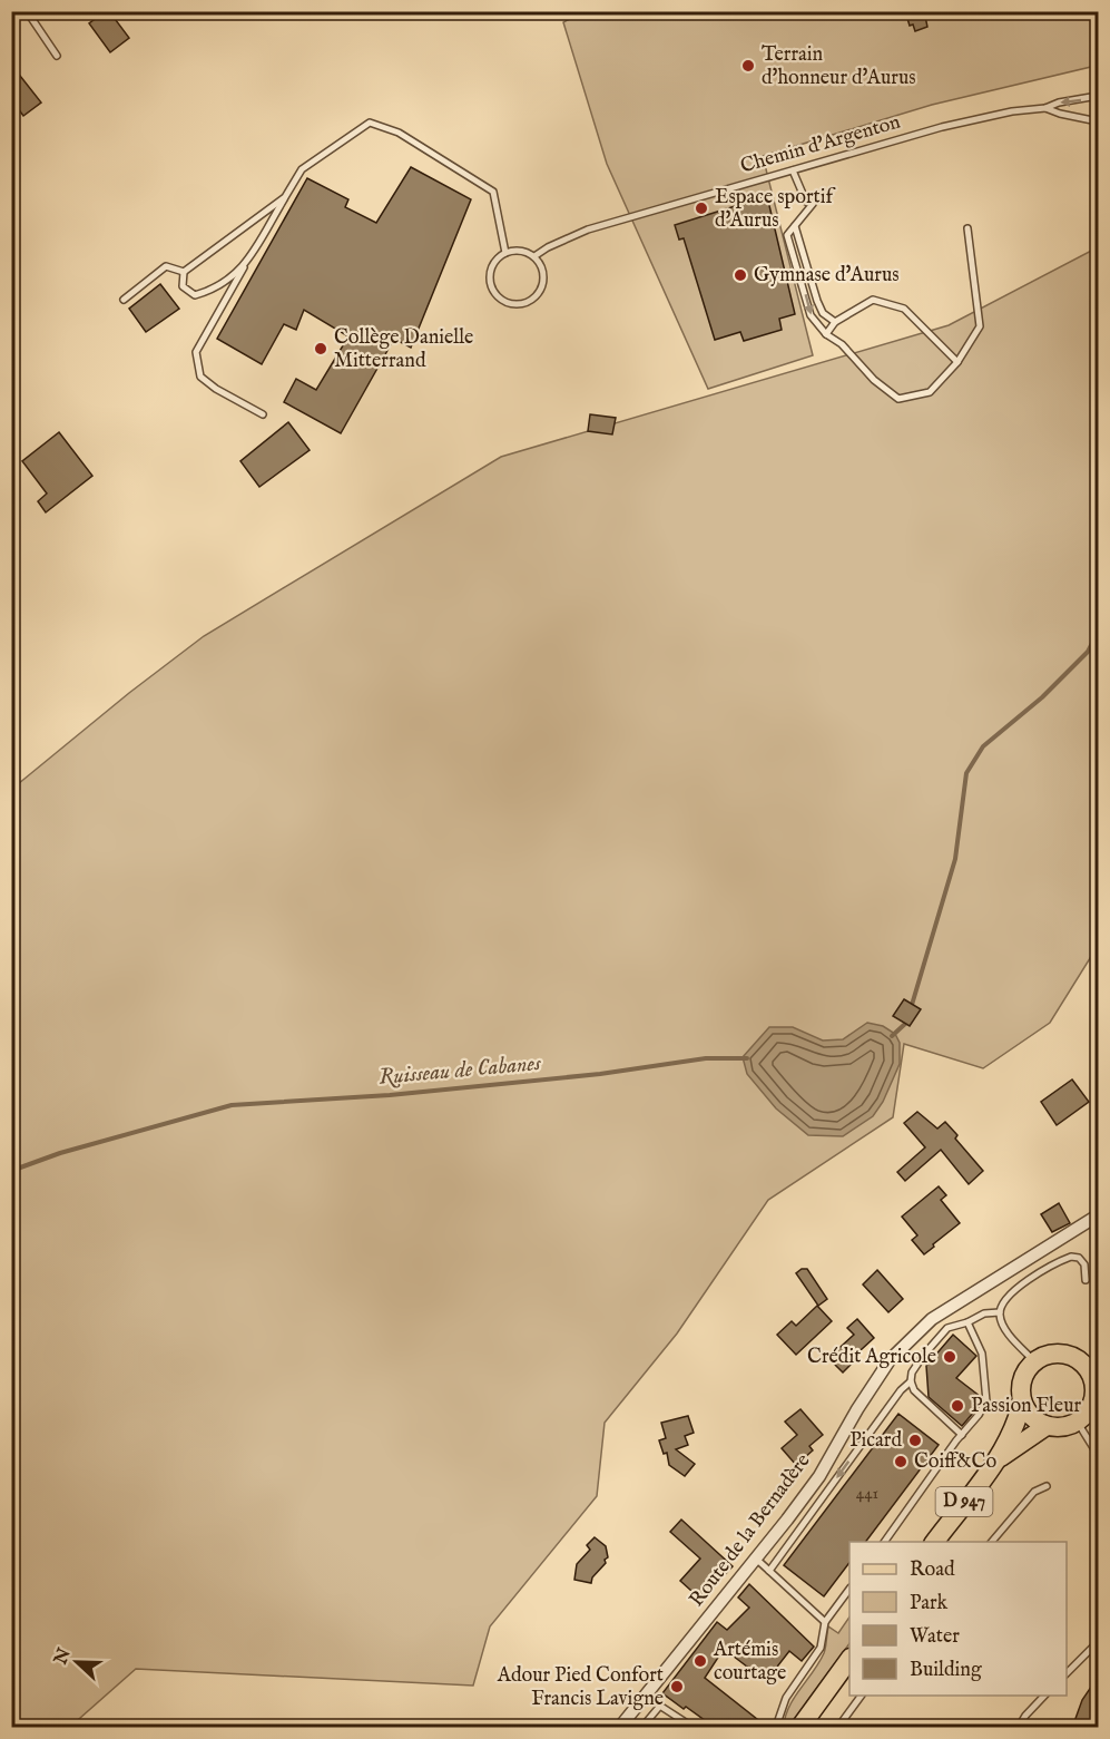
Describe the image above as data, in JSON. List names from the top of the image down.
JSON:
{
  "streets": {
    "main road": ["D 947"],
    "street": ["Route de la Bernadère"],
    "lane": ["Chemin d'Argenton"]
  },
  "water": ["Ruisseau de Cabanes"],
  "places": [
    "Terrain d'honneur d'Aurus",
    "Espace sportif d'Aurus",
    "Gymnase d'Aurus",
    "Collège Danielle Mitterrand",
    "Crédit Agricole",
    "Passion Fleur",
    "Picard",
    "Coiff&Co",
    "Artémis courtage",
    "Adour Pied Confort Francis Lavigne"
  ],
  "house_numbers": ["441"],
  "legend": [
    "Road",
    "Park",
    "Water",
    "Building"
  ],
  "north": "left"
}
